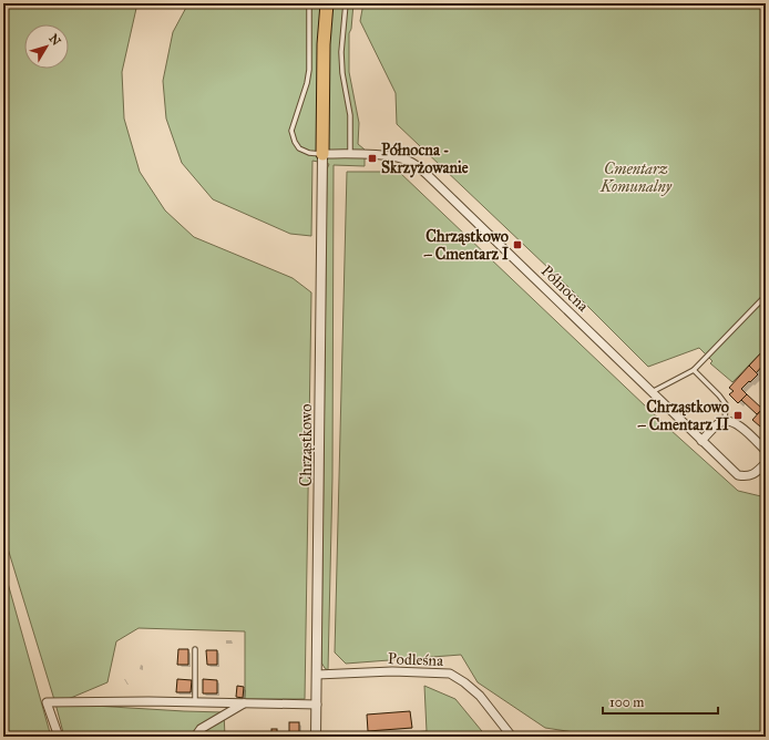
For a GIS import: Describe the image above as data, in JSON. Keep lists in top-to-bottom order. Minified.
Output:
{"streets":{"street":["Północna","Chrząstkowo","Podleśna"]},"crossings":[["Północna","Chrząstkowo"],["Chrząstkowo","Podleśna"]],"parks":["Cmentarz Komunalny"],"places":{"transit":["Północna - Skrzyżowanie","Chrząstkowo – Cmentarz I","Chrząstkowo – Cmentarz II"]},"scale_bar":"100 m","north":"top right"}
